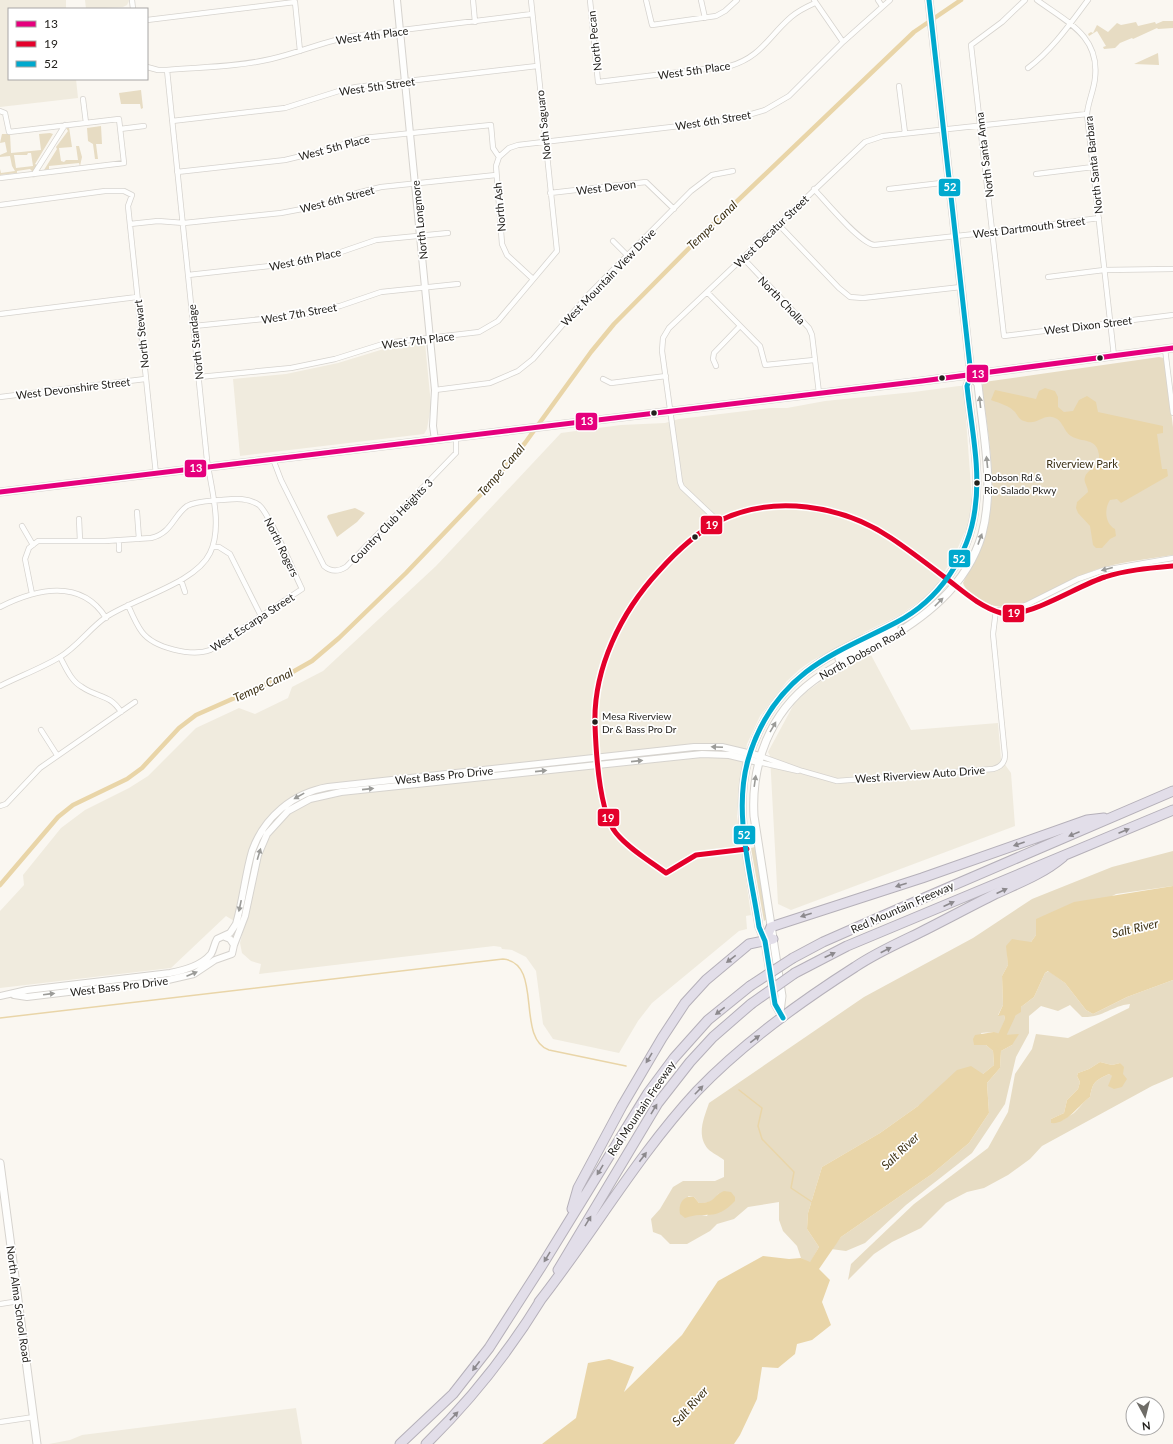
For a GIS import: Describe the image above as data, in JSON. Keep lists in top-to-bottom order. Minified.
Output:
{"streets":{"highway":["Red Mountain Freeway"],"main road":["North Dobson Road","North Alma School Road"],"street":["West 4th Place","North Pecan","West 5th Place","West 5th Street","West 6th Street","North Saguaro","North Santa Anna","North Santa Barbara","West Devon","North Ash","North Longmore","West Dartmouth Street","West Decatur Street","West 6th Place","West Mountain View Drive","North Cholla","West 7th Street","West Dixon Street","North Stewart","West 7th Place","North Standage","West Devonshire Street","Country Club Heights 3","North Rogers","West Escarpa Street","West Riverview Auto Drive","West Bass Pro Drive"]},"crossings":[["West 4th Place","North Saguaro"],["West 4th Place","North Longmore"],["West 4th Place","North Standage"],["North Pecan","West 5th Place"],["West 5th Place","North Ash"],["West 5th Place","North Longmore"],["West 5th Place","North Standage"],["West 5th Street","North Saguaro"],["West 5th Street","North Longmore"],["West 5th Street","North Standage"],["West 6th Street","North Saguaro"],["West 6th Street","North Ash"],["West 6th Street","North Longmore"],["West 6th Street","North Stewart"],["West 6th Street","North Standage"],["North Saguaro","West Devon"],["North Saguaro","West 7th Place"],["North Santa Anna","West Dartmouth Street"],["North Santa Anna","West Decatur Street"],["North Santa Anna","West Dixon Street"],["North Santa Barbara","West Dartmouth Street"],["North Santa Barbara","West Decatur Street"],["North Santa Barbara","West Dixon Street"],["West Devon","West Mountain View Drive"],["North Ash","West 7th Place"],["North Longmore","West 6th Place"],["North Longmore","West Mountain View Drive"],["North Longmore","West 7th Street"],["North Longmore","West 7th Place"],["West Dartmouth Street","West Decatur Street"],["West Dartmouth Street","North Dobson Road"],["West Decatur Street","North Cholla"],["West Decatur Street","North Dobson Road"],["West 6th Place","North Standage"],["West 7th Street","North Standage"],["North Stewart","West Devonshire Street"],["West 7th Place","North Standage"],["North Standage","North Rogers"],["North Rogers","West Escarpa Street"],["North Dobson Road","West Riverview Auto Drive"],["North Dobson Road","West Bass Pro Drive"],["West Riverview Auto Drive","West Bass Pro Drive"]],"water":["Tempe Canal","Salt River"],"parks":["Riverview Park"],"places":["Dobson Rd & Rio Salado Pkwy","Mesa Riverview Dr & Bass Pro Dr"],"lines":["transit line 52","transit line 13","transit line 19"],"legend":["13","19","52"],"north":"bottom"}
